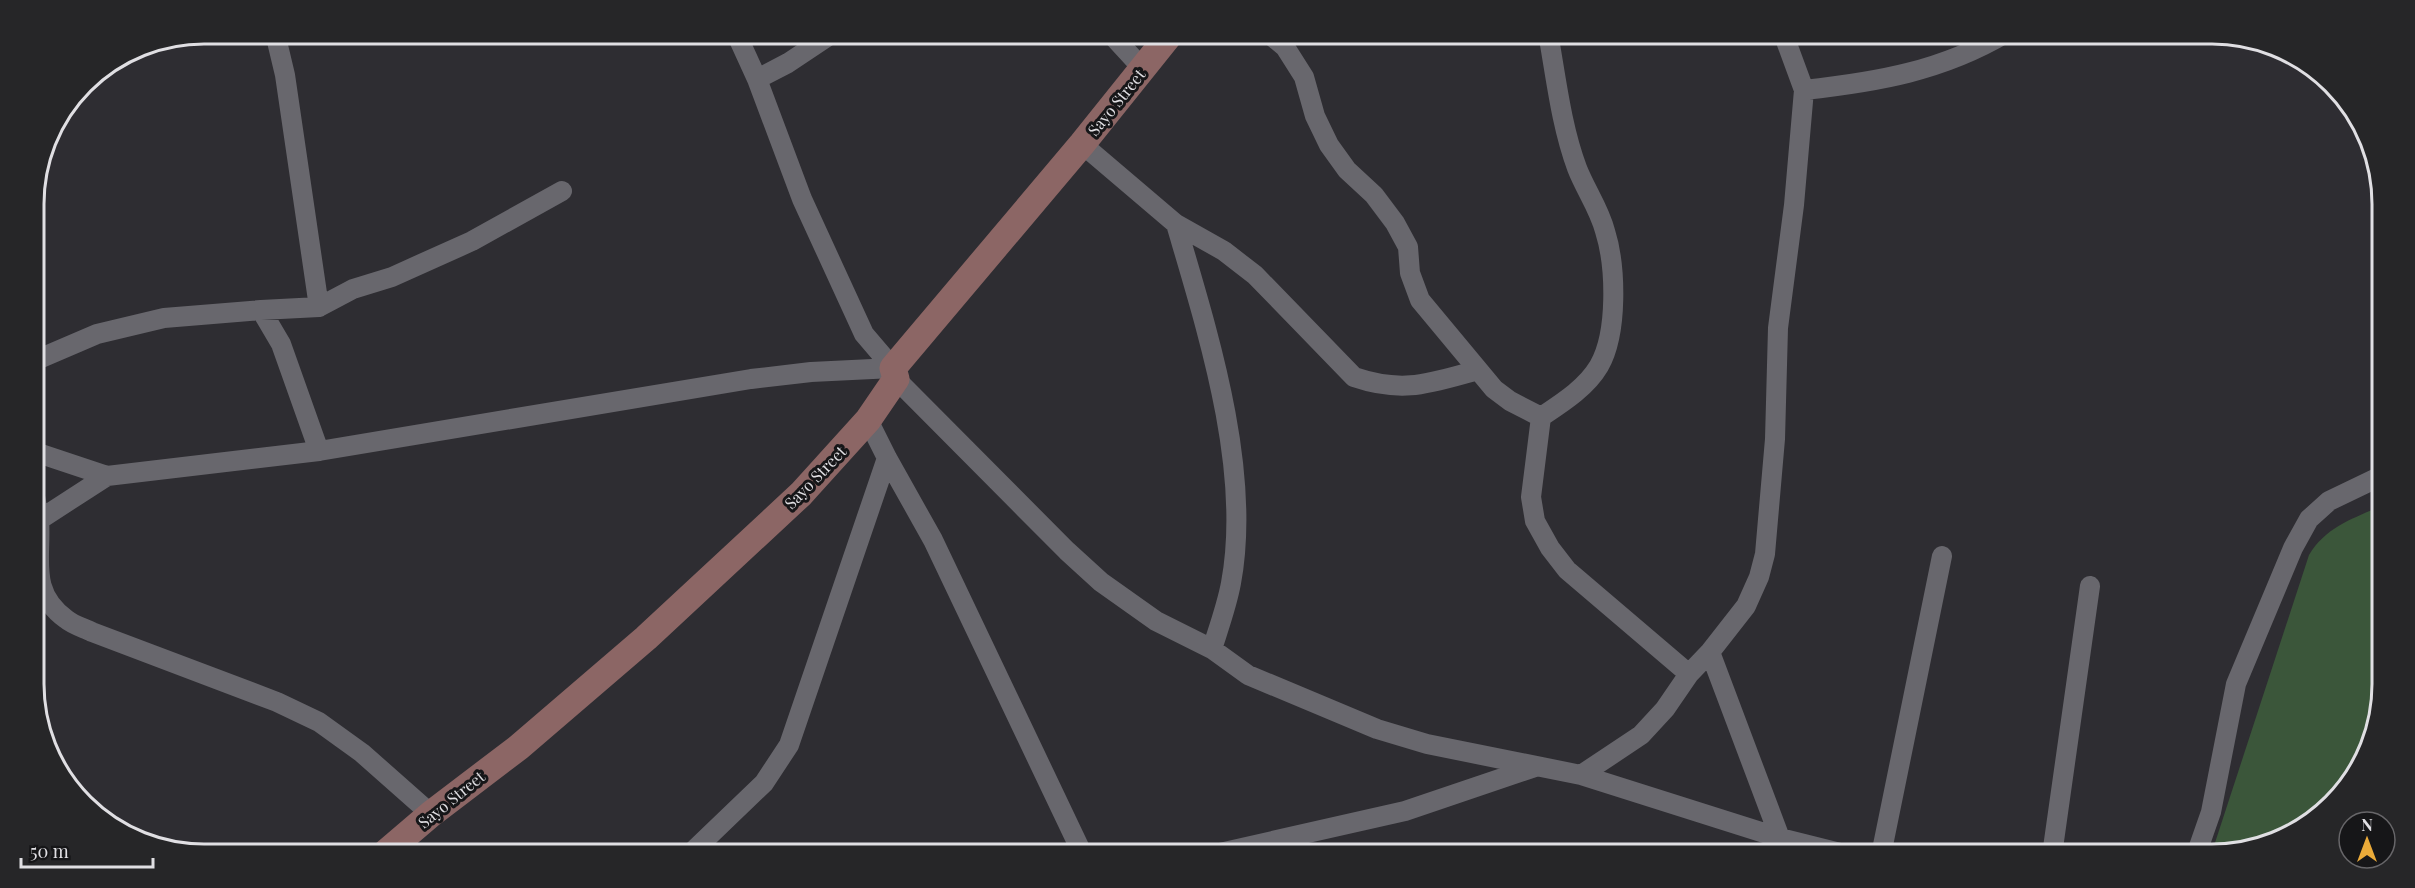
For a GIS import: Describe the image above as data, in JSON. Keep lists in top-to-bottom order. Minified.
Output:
{"streets":{"street":["Sayo Street"]},"scale_bar":"50 m","north":"top"}
